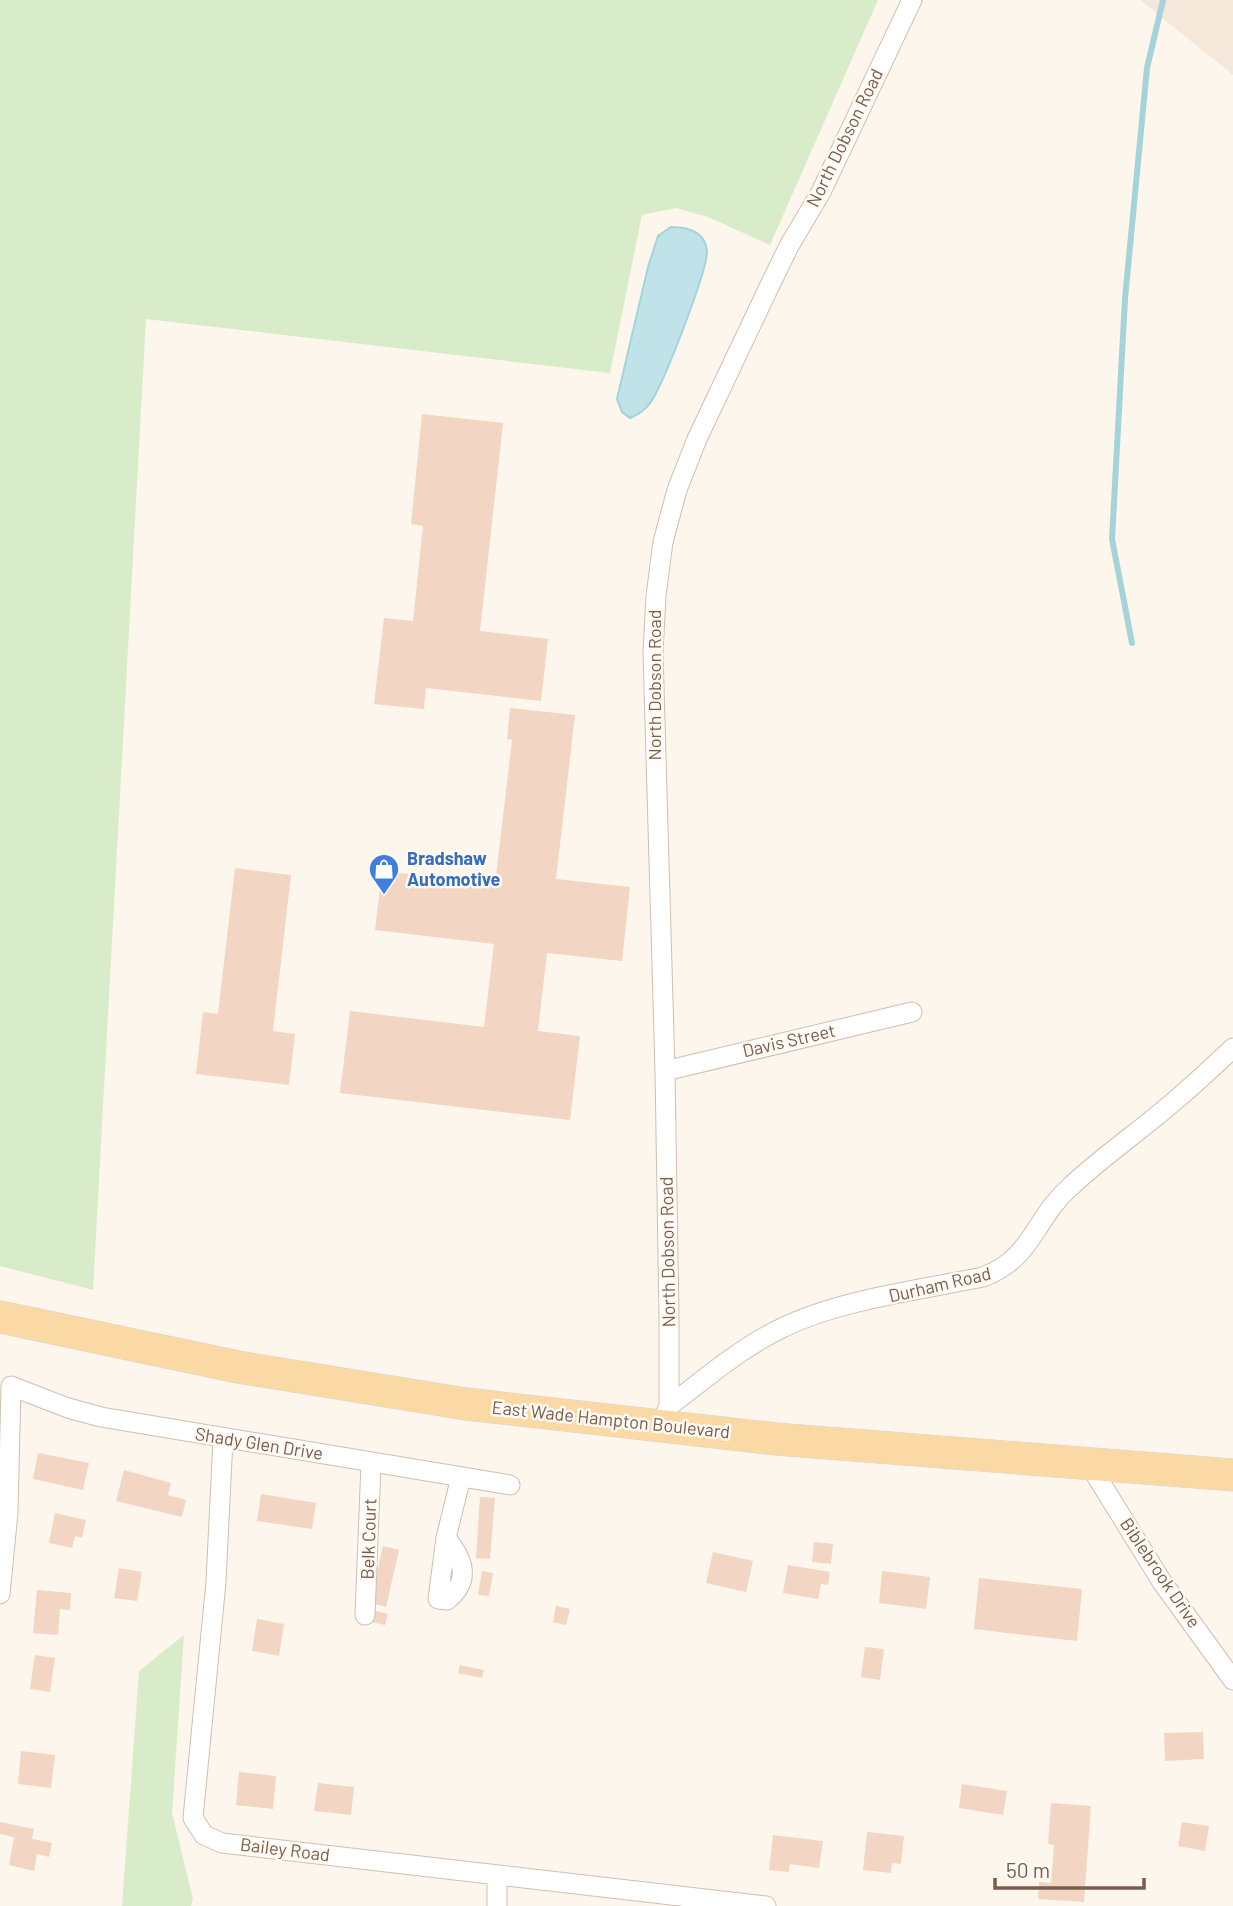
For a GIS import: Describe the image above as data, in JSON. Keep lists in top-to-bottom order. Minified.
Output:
{"streets":{"main road":["East Wade Hampton Boulevard"],"street":["North Dobson Road","Davis Street","Durham Road","Shady Glen Drive","Belk Court","Biblebrook Drive","Bailey Road"]},"crossings":[["North Dobson Road","Davis Street"],["North Dobson Road","Durham Road"],["North Dobson Road","East Wade Hampton Boulevard"],["Durham Road","East Wade Hampton Boulevard"],["East Wade Hampton Boulevard","Biblebrook Drive"],["Shady Glen Drive","Belk Court"],["Shady Glen Drive","Bailey Road"]],"places":{"shop":["Bradshaw Automotive"]},"scale_bar":"50 m"}
